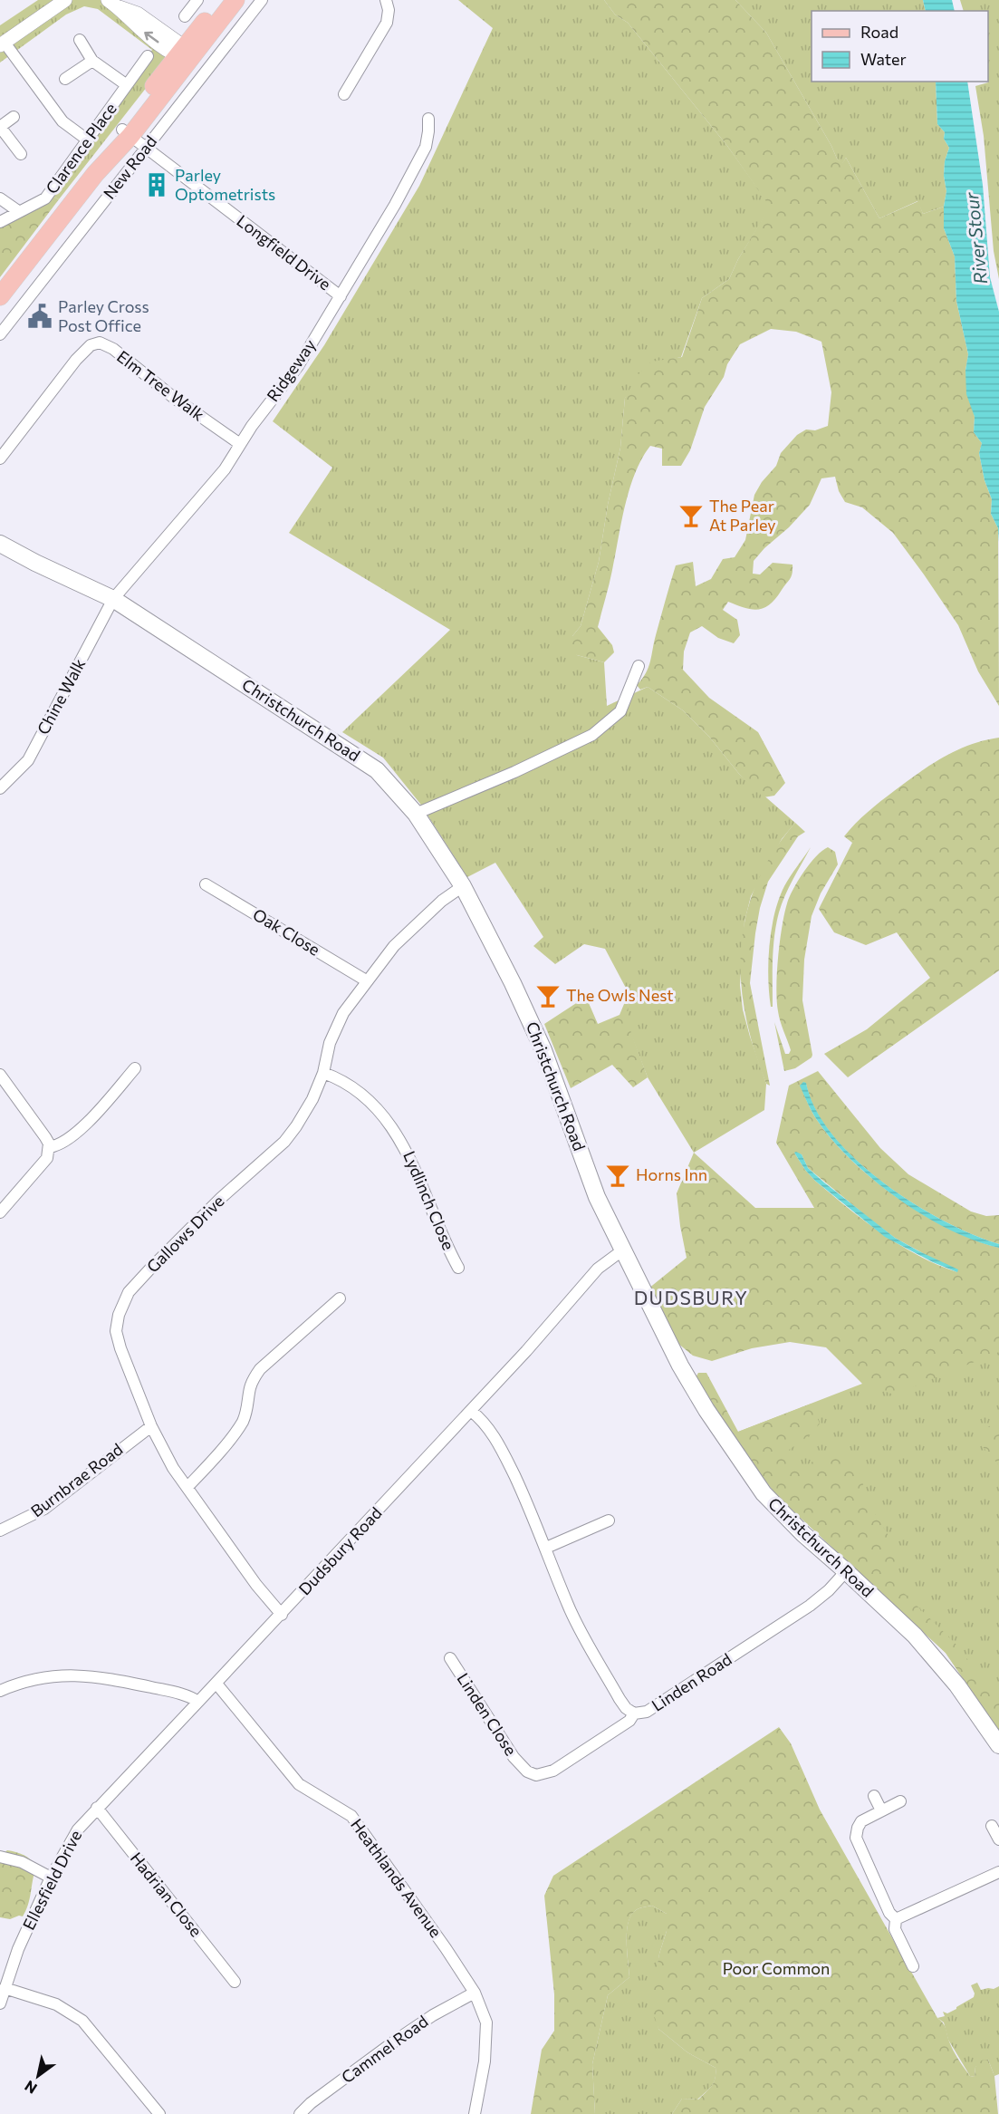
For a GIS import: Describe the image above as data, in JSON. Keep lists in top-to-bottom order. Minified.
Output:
{"streets":{"main road":["New Road","Christchurch Road"],"street":["Clarence Place","Longfield Drive","Ridgeway","Elm Tree Walk","Chine Walk","Oak Close","Lydlinch Close","Gallows Drive","Burnbrae Road","Dudsbury Road","Linden Road","Linden Close","Heathlands Avenue","Ellesfield Drive","Hadrian Close","Cammel Road"]},"crossings":[["New Road","Longfield Drive"],["Longfield Drive","Ridgeway"],["Ridgeway","Elm Tree Walk"],["Ridgeway","Chine Walk"],["Ridgeway","Christchurch Road"],["Chine Walk","Christchurch Road"],["Christchurch Road","Gallows Drive"],["Christchurch Road","Dudsbury Road"],["Christchurch Road","Linden Road"],["Oak Close","Gallows Drive"],["Lydlinch Close","Gallows Drive"],["Gallows Drive","Burnbrae Road"],["Gallows Drive","Dudsbury Road"],["Dudsbury Road","Linden Road"],["Dudsbury Road","Heathlands Avenue"],["Dudsbury Road","Ellesfield Drive"],["Linden Road","Linden Close"],["Heathlands Avenue","Cammel Road"],["Ellesfield Drive","Hadrian Close"]],"districts":["DUDSBURY"],"water":["River Stour"],"parks":["Poor Common"],"places":{"building":["Parley Optometrists"],"public building":["Parley Cross Post Office"],"bar":["The Pear At Parley","The Owls Nest","Horns Inn"]},"legend":["Road","Water"],"north":"bottom left"}
